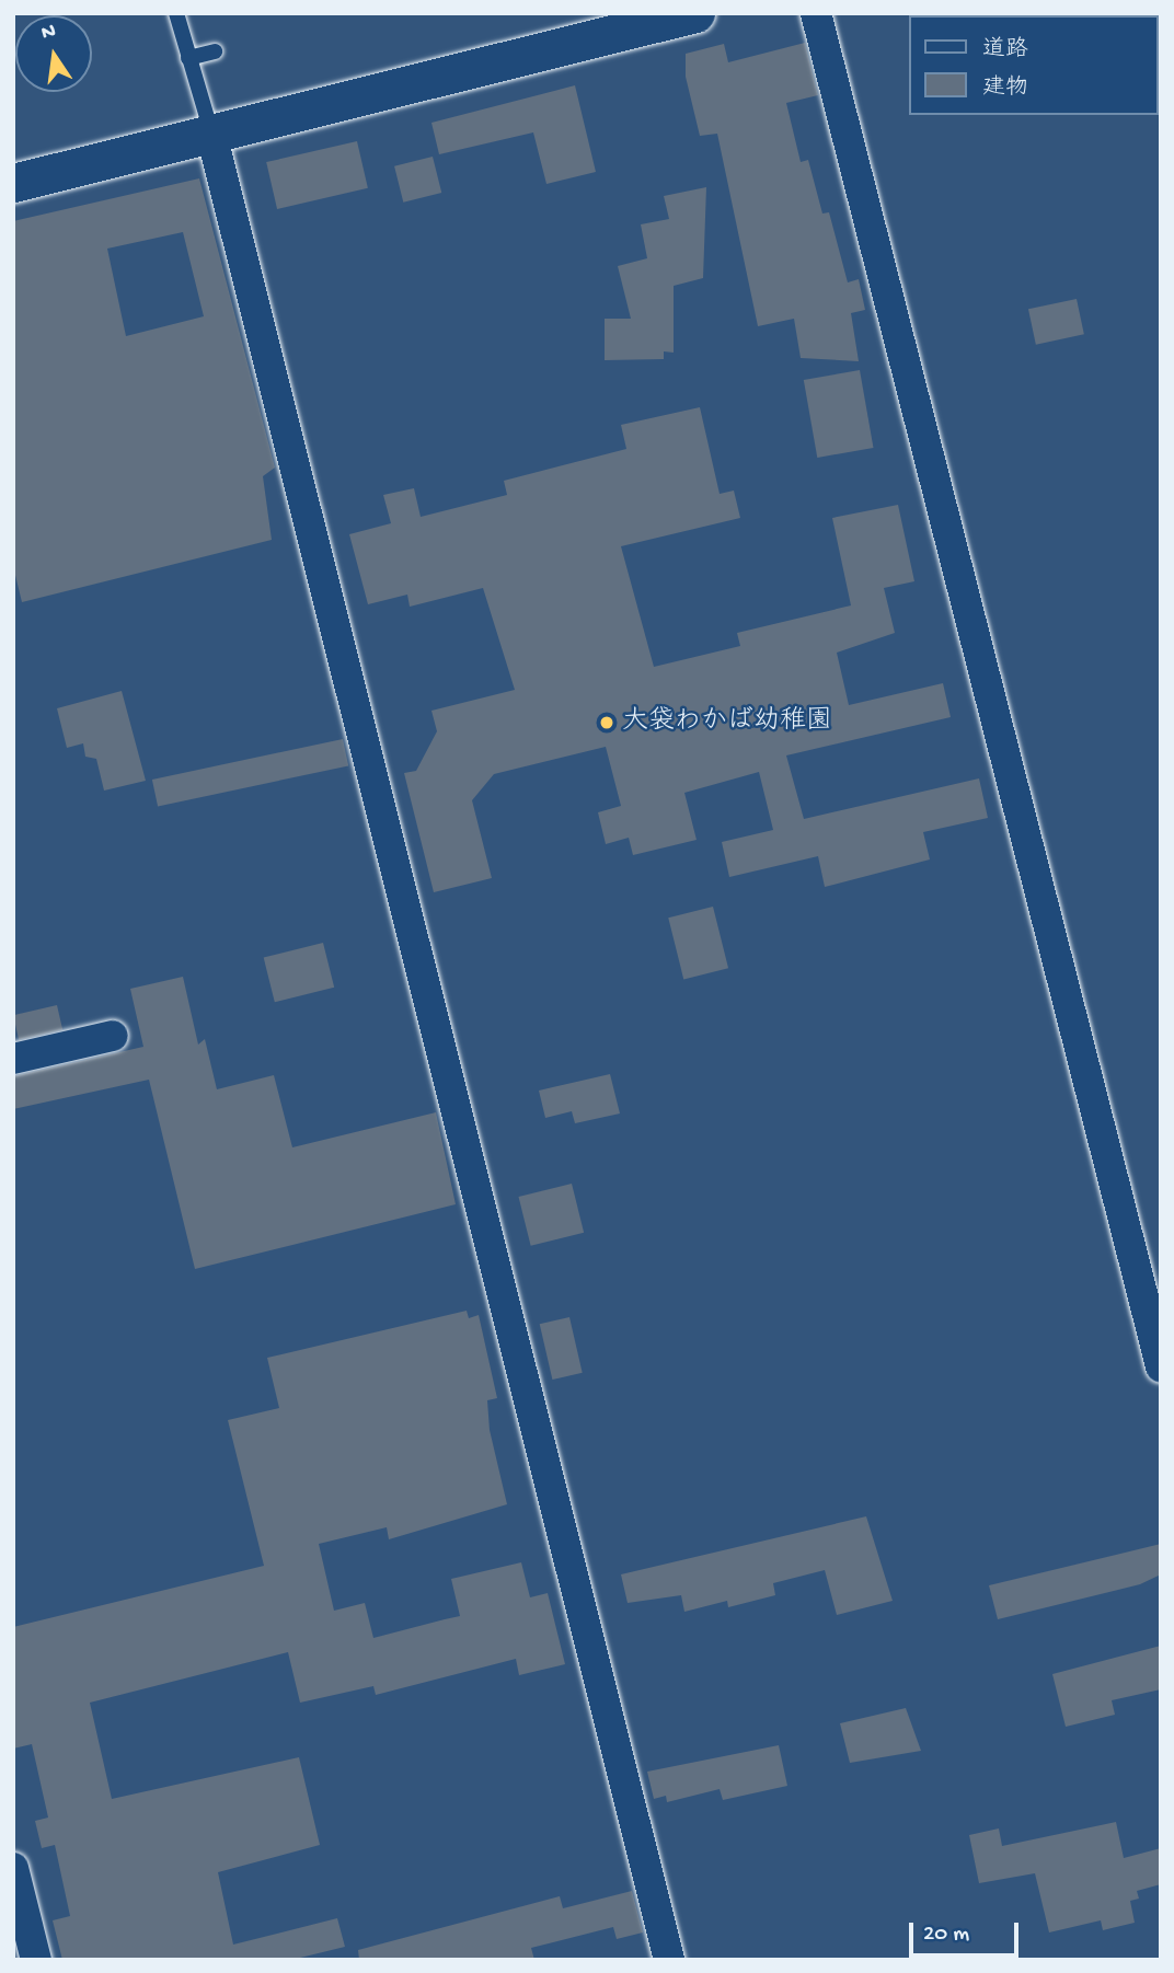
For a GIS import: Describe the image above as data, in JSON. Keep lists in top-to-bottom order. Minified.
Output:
{"places":["大袋わかば幼稚園"],"legend":["道路","建物"],"scale_bar":"20 m","north":"top"}
